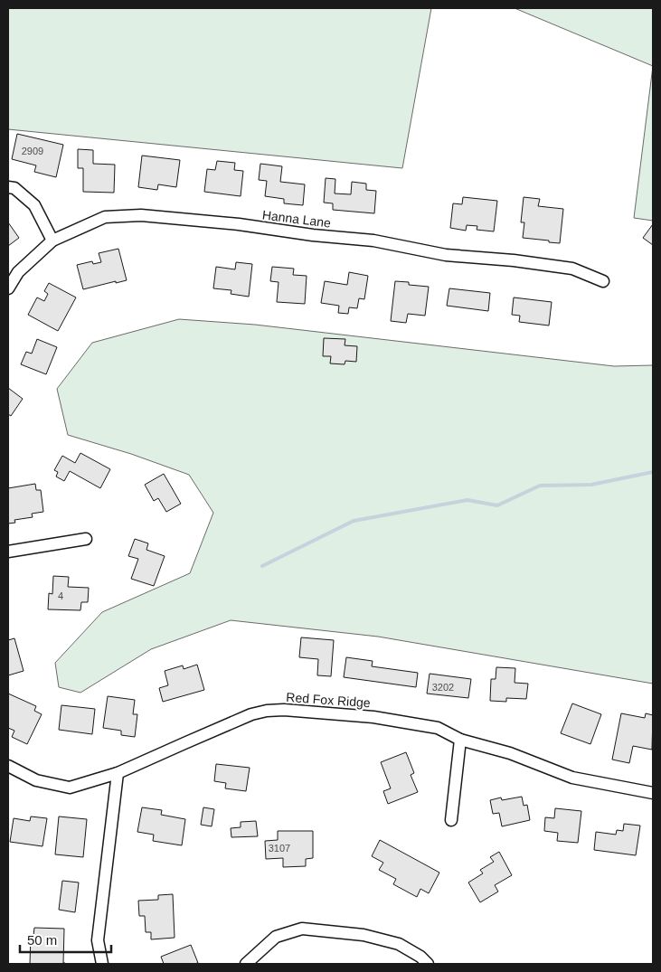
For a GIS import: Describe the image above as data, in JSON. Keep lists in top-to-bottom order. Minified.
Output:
{"streets":{"street":["Hanna Lane","Red Fox Ridge"]},"house_numbers":["2909","4","3202","3107"],"scale_bar":"50 m"}
